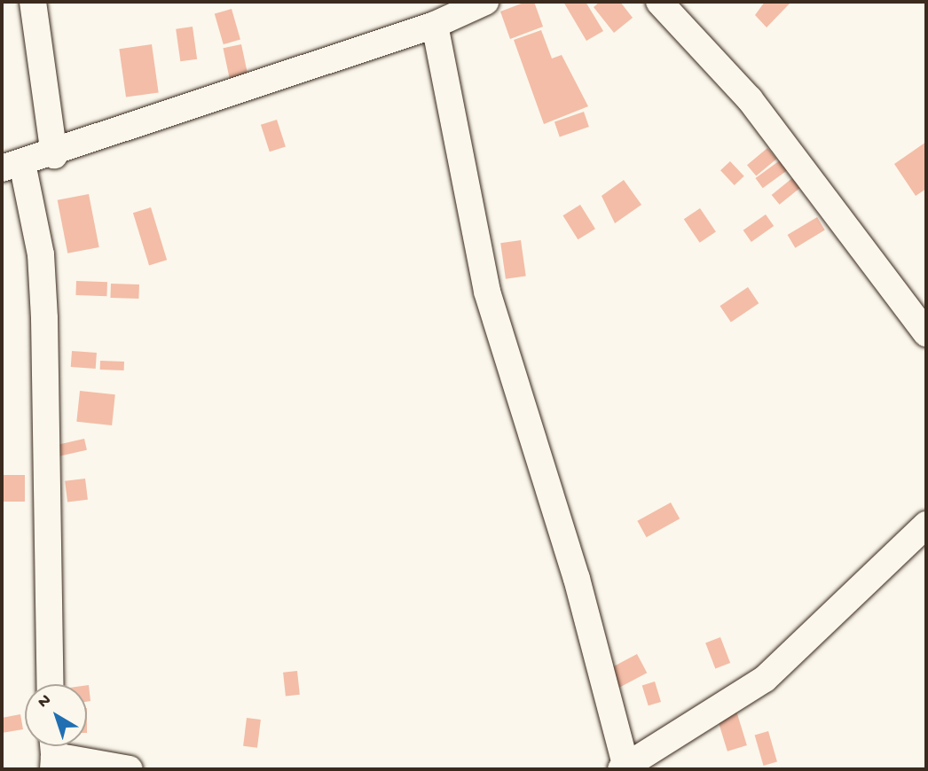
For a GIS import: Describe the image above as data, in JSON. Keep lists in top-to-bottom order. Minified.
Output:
{"north":"top left"}
